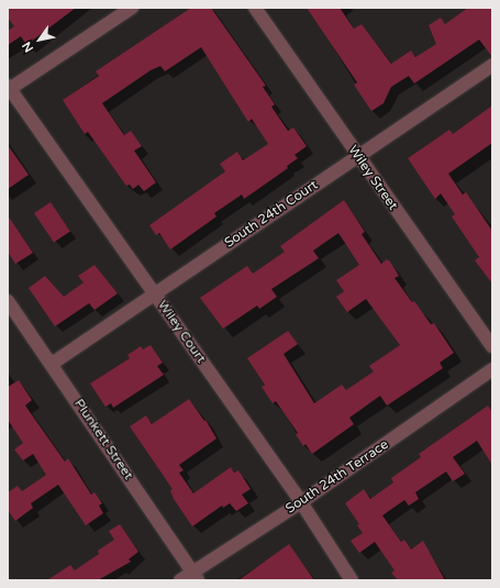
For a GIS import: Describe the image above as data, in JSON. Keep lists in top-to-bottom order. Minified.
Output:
{"streets":{"street":["Wiley Street","South 24th Court","Wiley Court","Plunkett Street","South 24th Terrace"]},"crossings":[["Wiley Street","South 24th Court"],["South 24th Court","Wiley Court"],["South 24th Court","Plunkett Street"],["Wiley Court","South 24th Terrace"],["Plunkett Street","South 24th Terrace"]],"north":"bottom left"}
